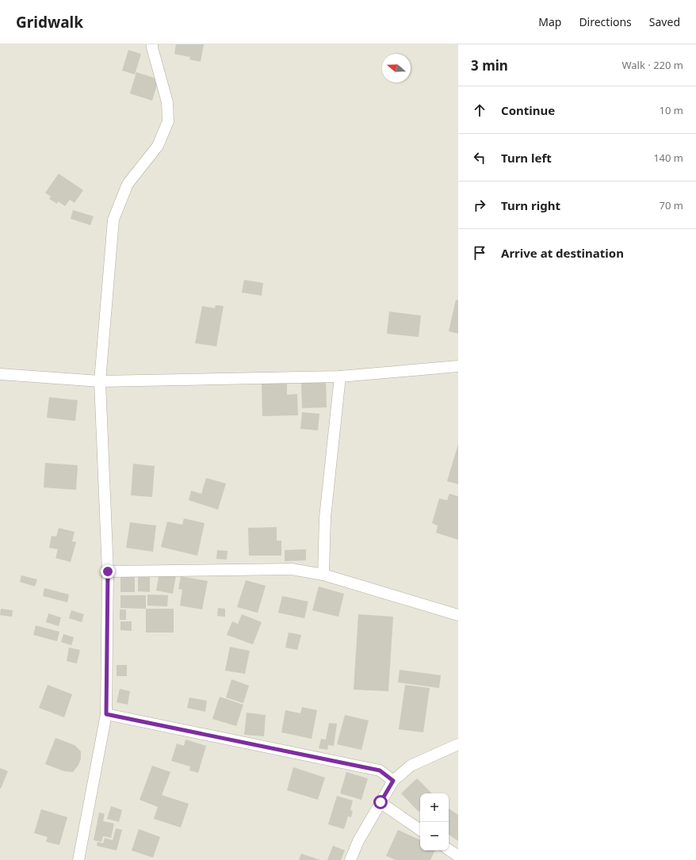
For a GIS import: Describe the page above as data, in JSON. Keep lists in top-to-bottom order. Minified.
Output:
{"north":"left","page":{"header":"Gridwalk","nav":["Map","Directions","Saved"],"heading":["3 min","Walk · 220 m"],"list":[["Continue","10 m"],["Turn left","140 m"],["Turn right","70 m"],"Arrive at destination"],"map_buttons":["+","−"]}}
